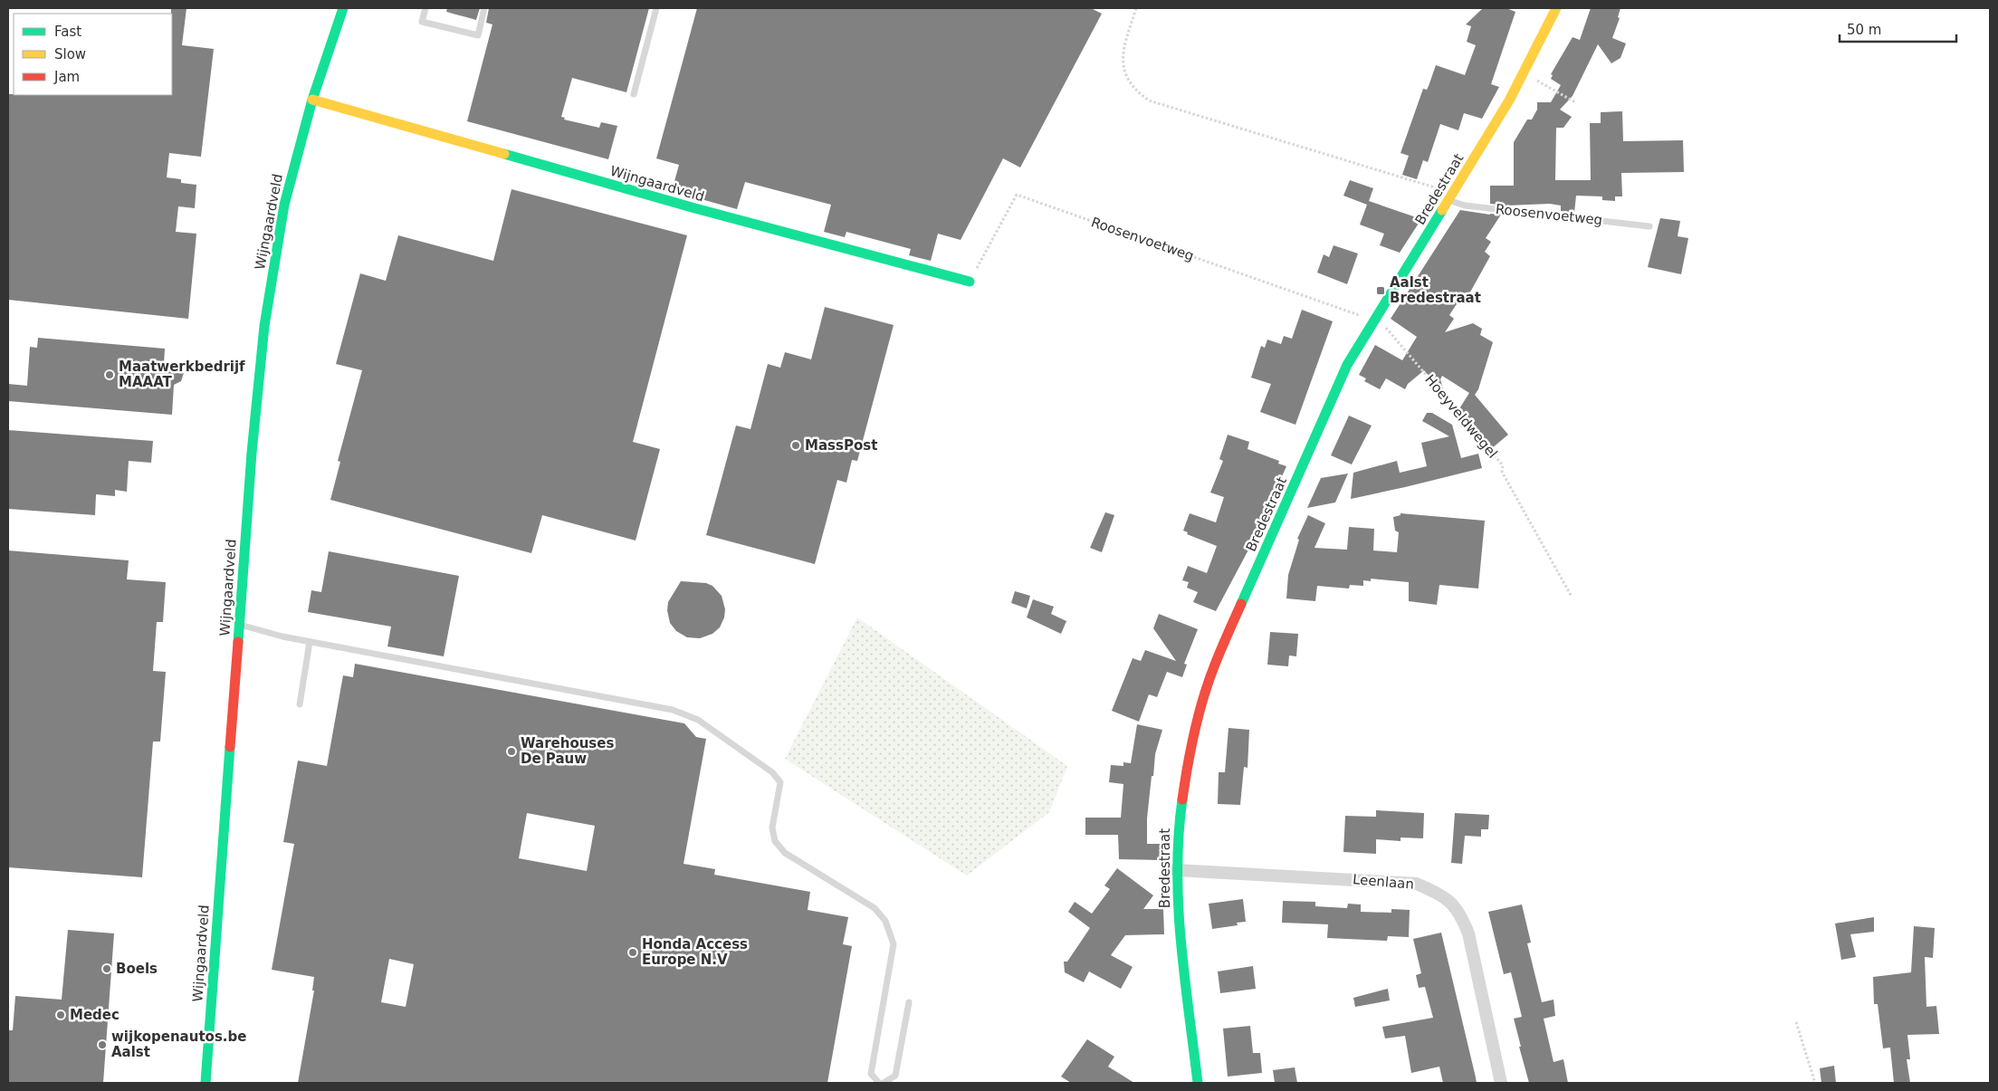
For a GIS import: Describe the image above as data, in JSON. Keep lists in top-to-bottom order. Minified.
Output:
{"streets":{"street":["Wijngaardveld","Bredestraat","Leenlaan"],"lane":["Roosenvoetweg"],"path":["Hoeyveldwegel"]},"crossings":[["Wijngaardveld","Roosenvoetweg"],["Bredestraat","Roosenvoetweg"],["Bredestraat","Hoeyveldwegel"],["Bredestraat","Leenlaan"],["Roosenvoetweg","Hoeyveldwegel"]],"places":{"transit":["Aalst Bredestraat"],"other":["Maatwerkbedrijf MAAAT","MassPost","Warehouses De Pauw","Honda Access Europe N.V","Boels","Medec","wijkopenautos.be Aalst"]},"legend":["Fast","Slow","Jam"],"scale_bar":"50 m"}
